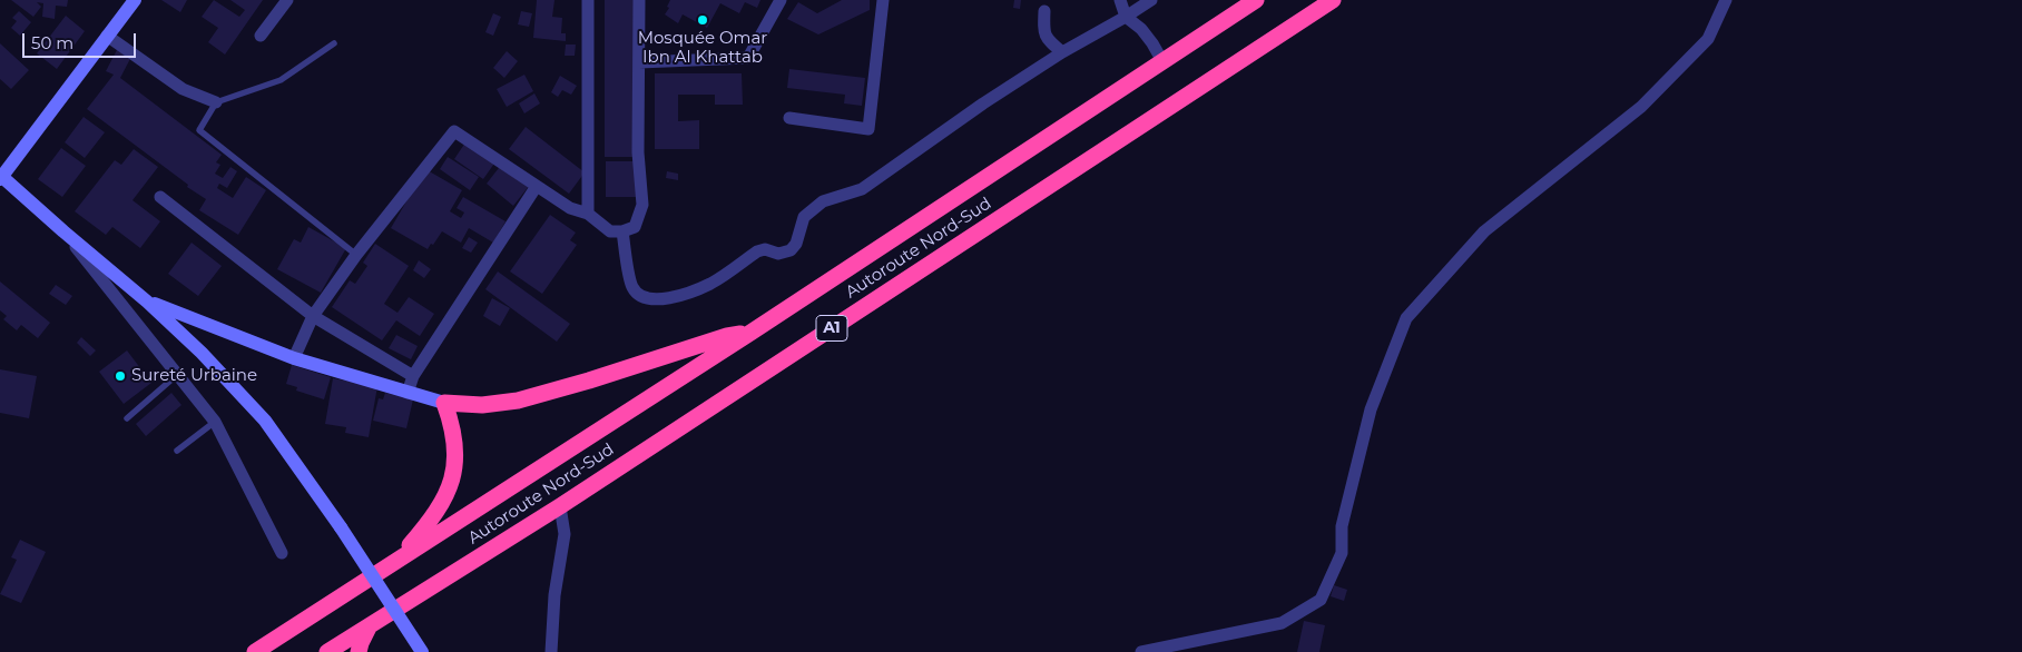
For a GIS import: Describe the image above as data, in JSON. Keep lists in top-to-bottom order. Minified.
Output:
{"streets":{"highway":["Autoroute Nord-Sud","A1"]},"places":["Mosquée Omar Ibn Al Khattab","Sureté Urbaine"],"scale_bar":"50 m"}
